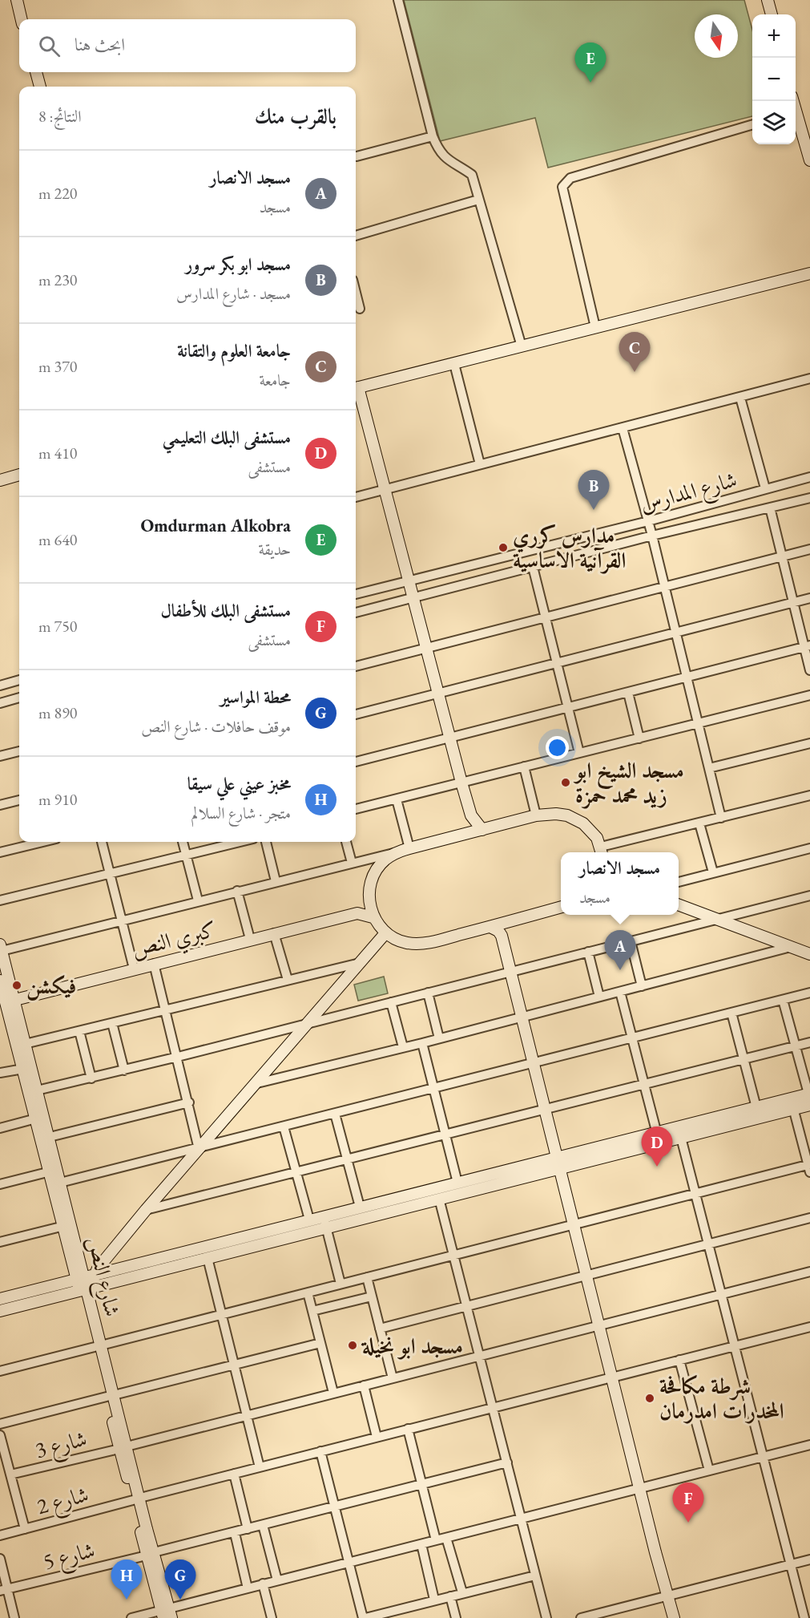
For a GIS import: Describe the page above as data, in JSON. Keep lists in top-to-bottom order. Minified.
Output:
{"streets":{"street":["شارع المدارس","كبري النص","شارع النص","شارع 3","شارع 2","شارع 5"]},"crossings":[["كبري النص","شارع النص"],["شارع النص","شارع 3"],["شارع النص","شارع 2"],["شارع النص","شارع 5"]],"places":["مدارس كرري القرآنية الاساسية","مسجد الشيخ ابو زيد محمد حمزة","فيكشن","مسجد ابو نخيلة","شرطة مكافحة المخدرات امدرمان"],"north":"bottom","page":{"map_buttons":["+","−"],"search":"ابحث هنا","pins":["E","C","B","A","D","F","G","H"],"heading":["بالقرب منك","النتائج: 8"],"list":[{"mark":"A","name":"مسجد الانصار","note":"مسجد","value":"220 m"},{"mark":"B","name":"مسجد ابو بكر سرور","note":"مسجد · شارع المدارس","value":"230 m"},{"mark":"C","name":"جامعة العلوم والتقانة","note":"جامعة","value":"370 m"},{"mark":"D","name":"مستشفى البلك التعليمي","note":"مستشفى","value":"410 m"},{"mark":"E","name":"Omdurman Alkobra","note":"حديقة","value":"640 m"},{"mark":"F","name":"مستشفى البلك للأطفال","note":"مستشفى","value":"750 m"},{"mark":"G","name":"محطة المواسير","note":"موقف حافلات · شارع النص","value":"890 m"},{"mark":"H","name":"مخبز عيني علي سيقا","note":"متجر · شارع السلالم","value":"910 m"}],"popup":["مسجد الانصار","مسجد"]}}
